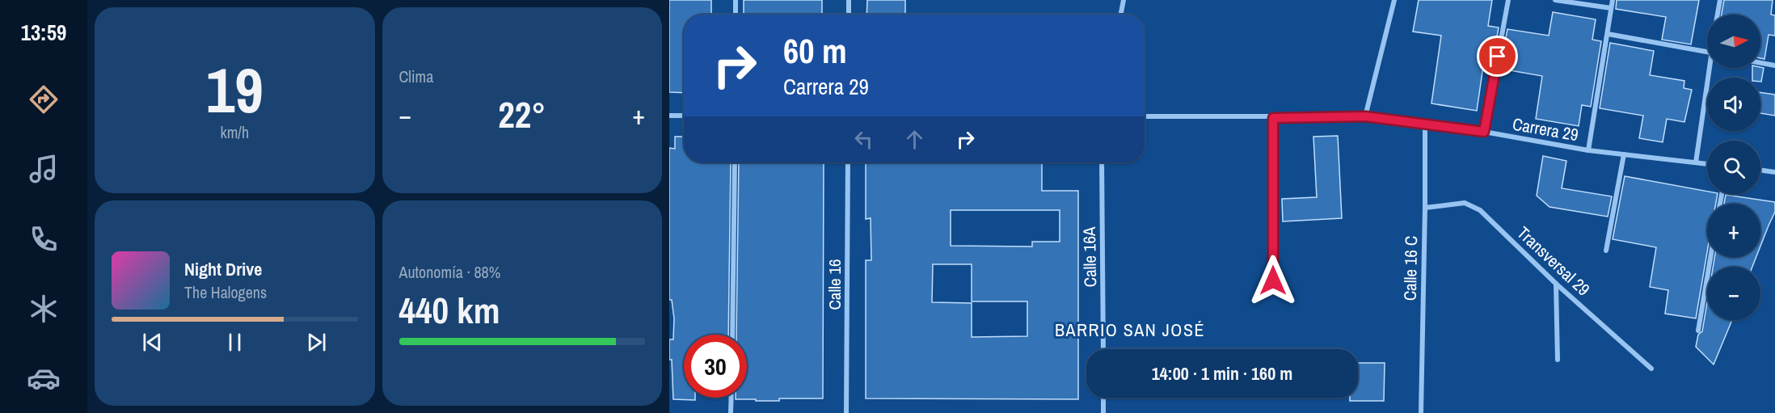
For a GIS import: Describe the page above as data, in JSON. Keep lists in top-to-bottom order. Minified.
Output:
{"streets":{"street":["Carrera 29","Calle 16A","Transversal 29","Calle 16 C","Calle 16"]},"crossings":[["Carrera 29","Calle 16 C"],["Transversal 29","Calle 16 C"]],"districts":["BARRIO SAN JOSÉ"],"north":"right","page":{"tabs":"13:59","tile":[["19","km/h"],"Clima",["Autonomía · 88%","440 km"]],"map_buttons":["+","−"],"turn":["60 m","Carrera 29"],"heat":["−","22°","+"],"song":["Night Drive","The Halogens"],"limit":"30","trip":"14:00 · 1 min · 160 m"}}
